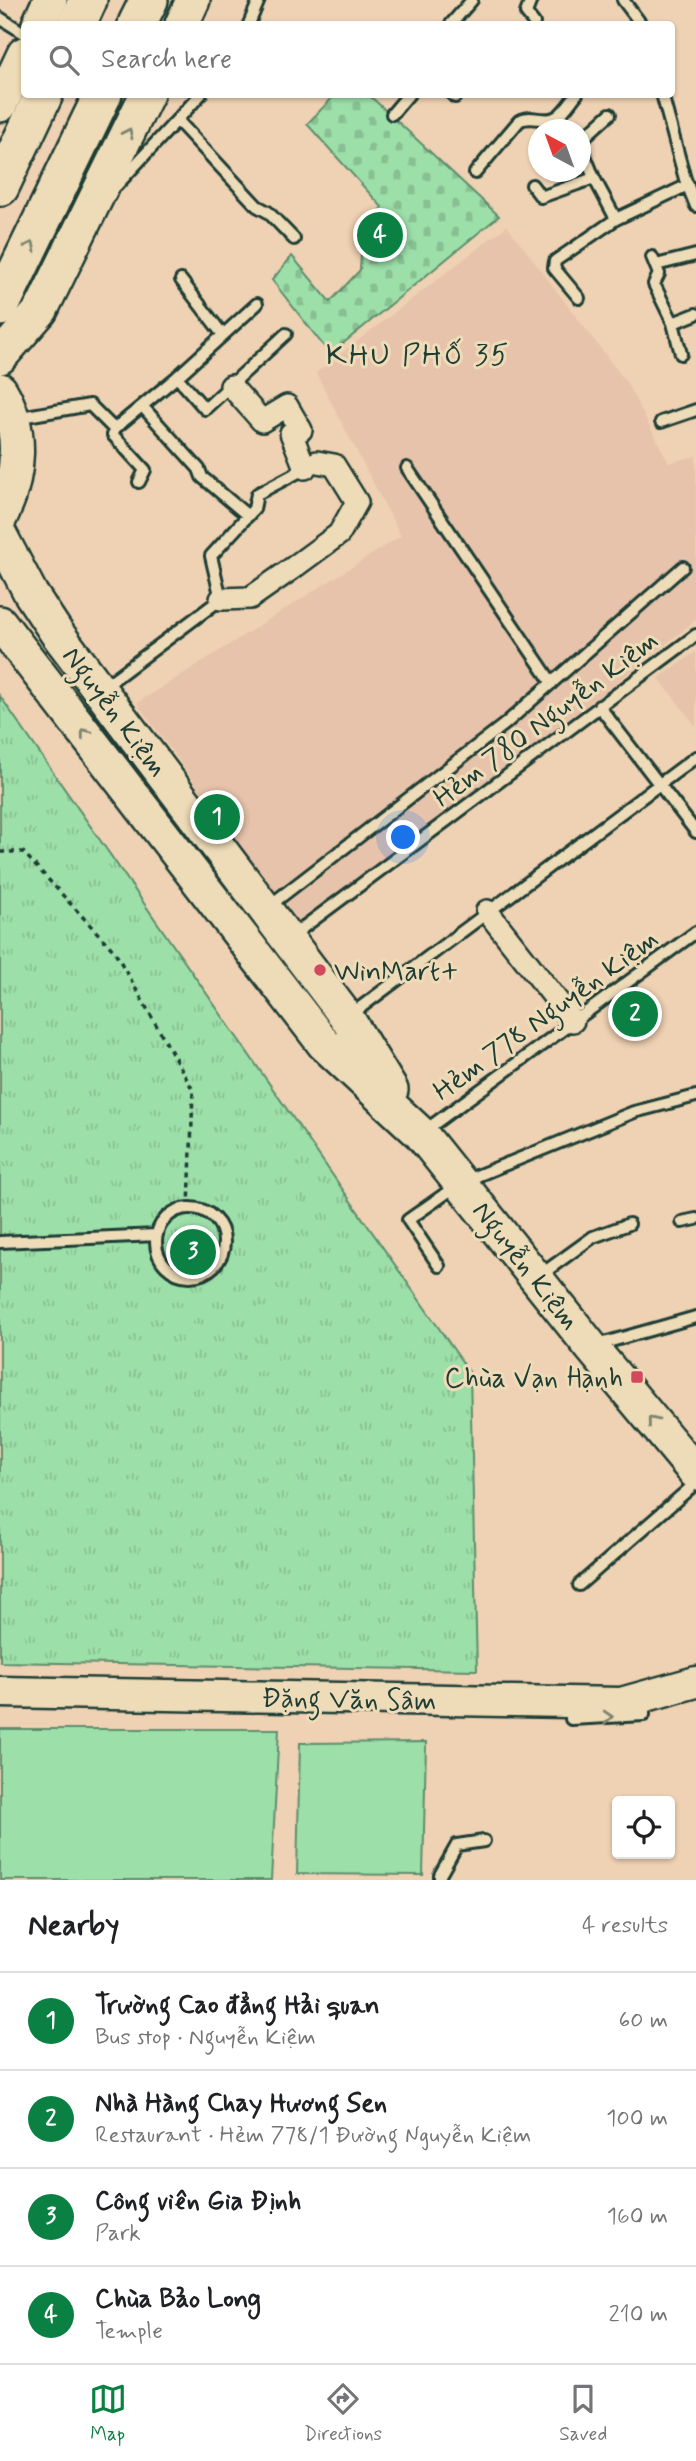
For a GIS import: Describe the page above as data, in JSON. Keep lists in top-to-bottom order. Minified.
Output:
{"streets":{"main road":["Nguyễn Kiệm"],"street":["Đặng Văn Sâm"],"lane":["Hẻm 780 Nguyễn Kiệm","Hẻm 778 Nguyễn Kiệm"]},"crossings":[["Nguyễn Kiệm","Hẻm 780 Nguyễn Kiệm"],["Nguyễn Kiệm","Hẻm 778 Nguyễn Kiệm"]],"districts":["KHU PHỐ 35"],"places":{"other":["WinMart+"],"transit":["Chùa Vạn Hạnh"]},"north":"top left","page":{"search":"Search here","pins":["4","1","2","3"],"heading":["Nearby","4 results"],"list":[{"mark":"1","name":"Trường Cao đẳng Hải quan","note":"Bus stop · Nguyễn Kiệm","value":"60 m"},{"mark":"2","name":"Nhà Hàng Chay Hương Sen","note":"Restaurant · Hẻm 778/1 Đường Nguyễn Kiệm","value":"100 m"},{"mark":"3","name":"Công viên Gia Định","note":"Park","value":"160 m"},{"mark":"4","name":"Chùa Bảo Long","note":"Temple","value":"210 m"}],"nav":["Map","Directions","Saved"]}}
